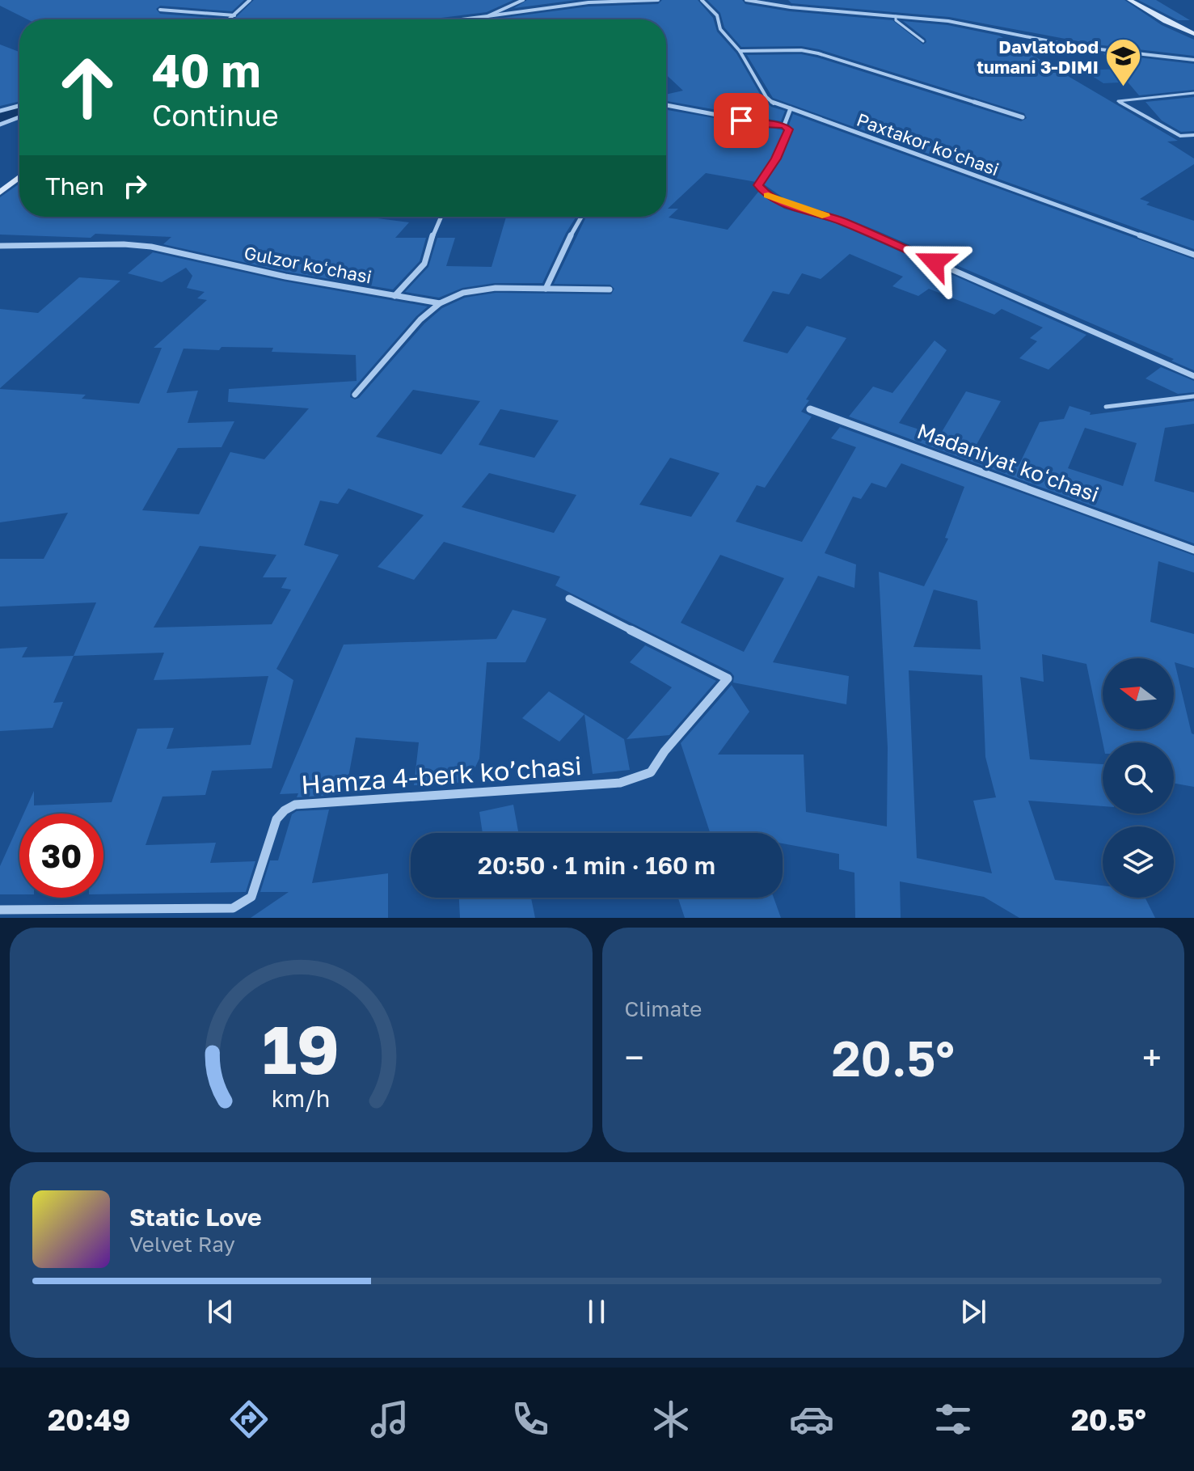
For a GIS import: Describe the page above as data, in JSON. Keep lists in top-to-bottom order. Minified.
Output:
{"streets":{"street":["Paxtakor koʻchasi","Gulzor koʻchasi","Madaniyat koʻchasi","Hamza 4-berk koʼchasi"]},"places":{"school or university":["Davlatobod tumani 3-DIMI"]},"north":"left","page":{"turn":["40 m","Continue"],"then":"Then","limit":"30","trip":"20:50 · 1 min · 160 m","tile":"Climate","heat":["−","20.5°","+"],"song":["Static Love","Velvet Ray"],"tabs":["20:49","20.5°"],"gauge":["19","km/h"]}}
